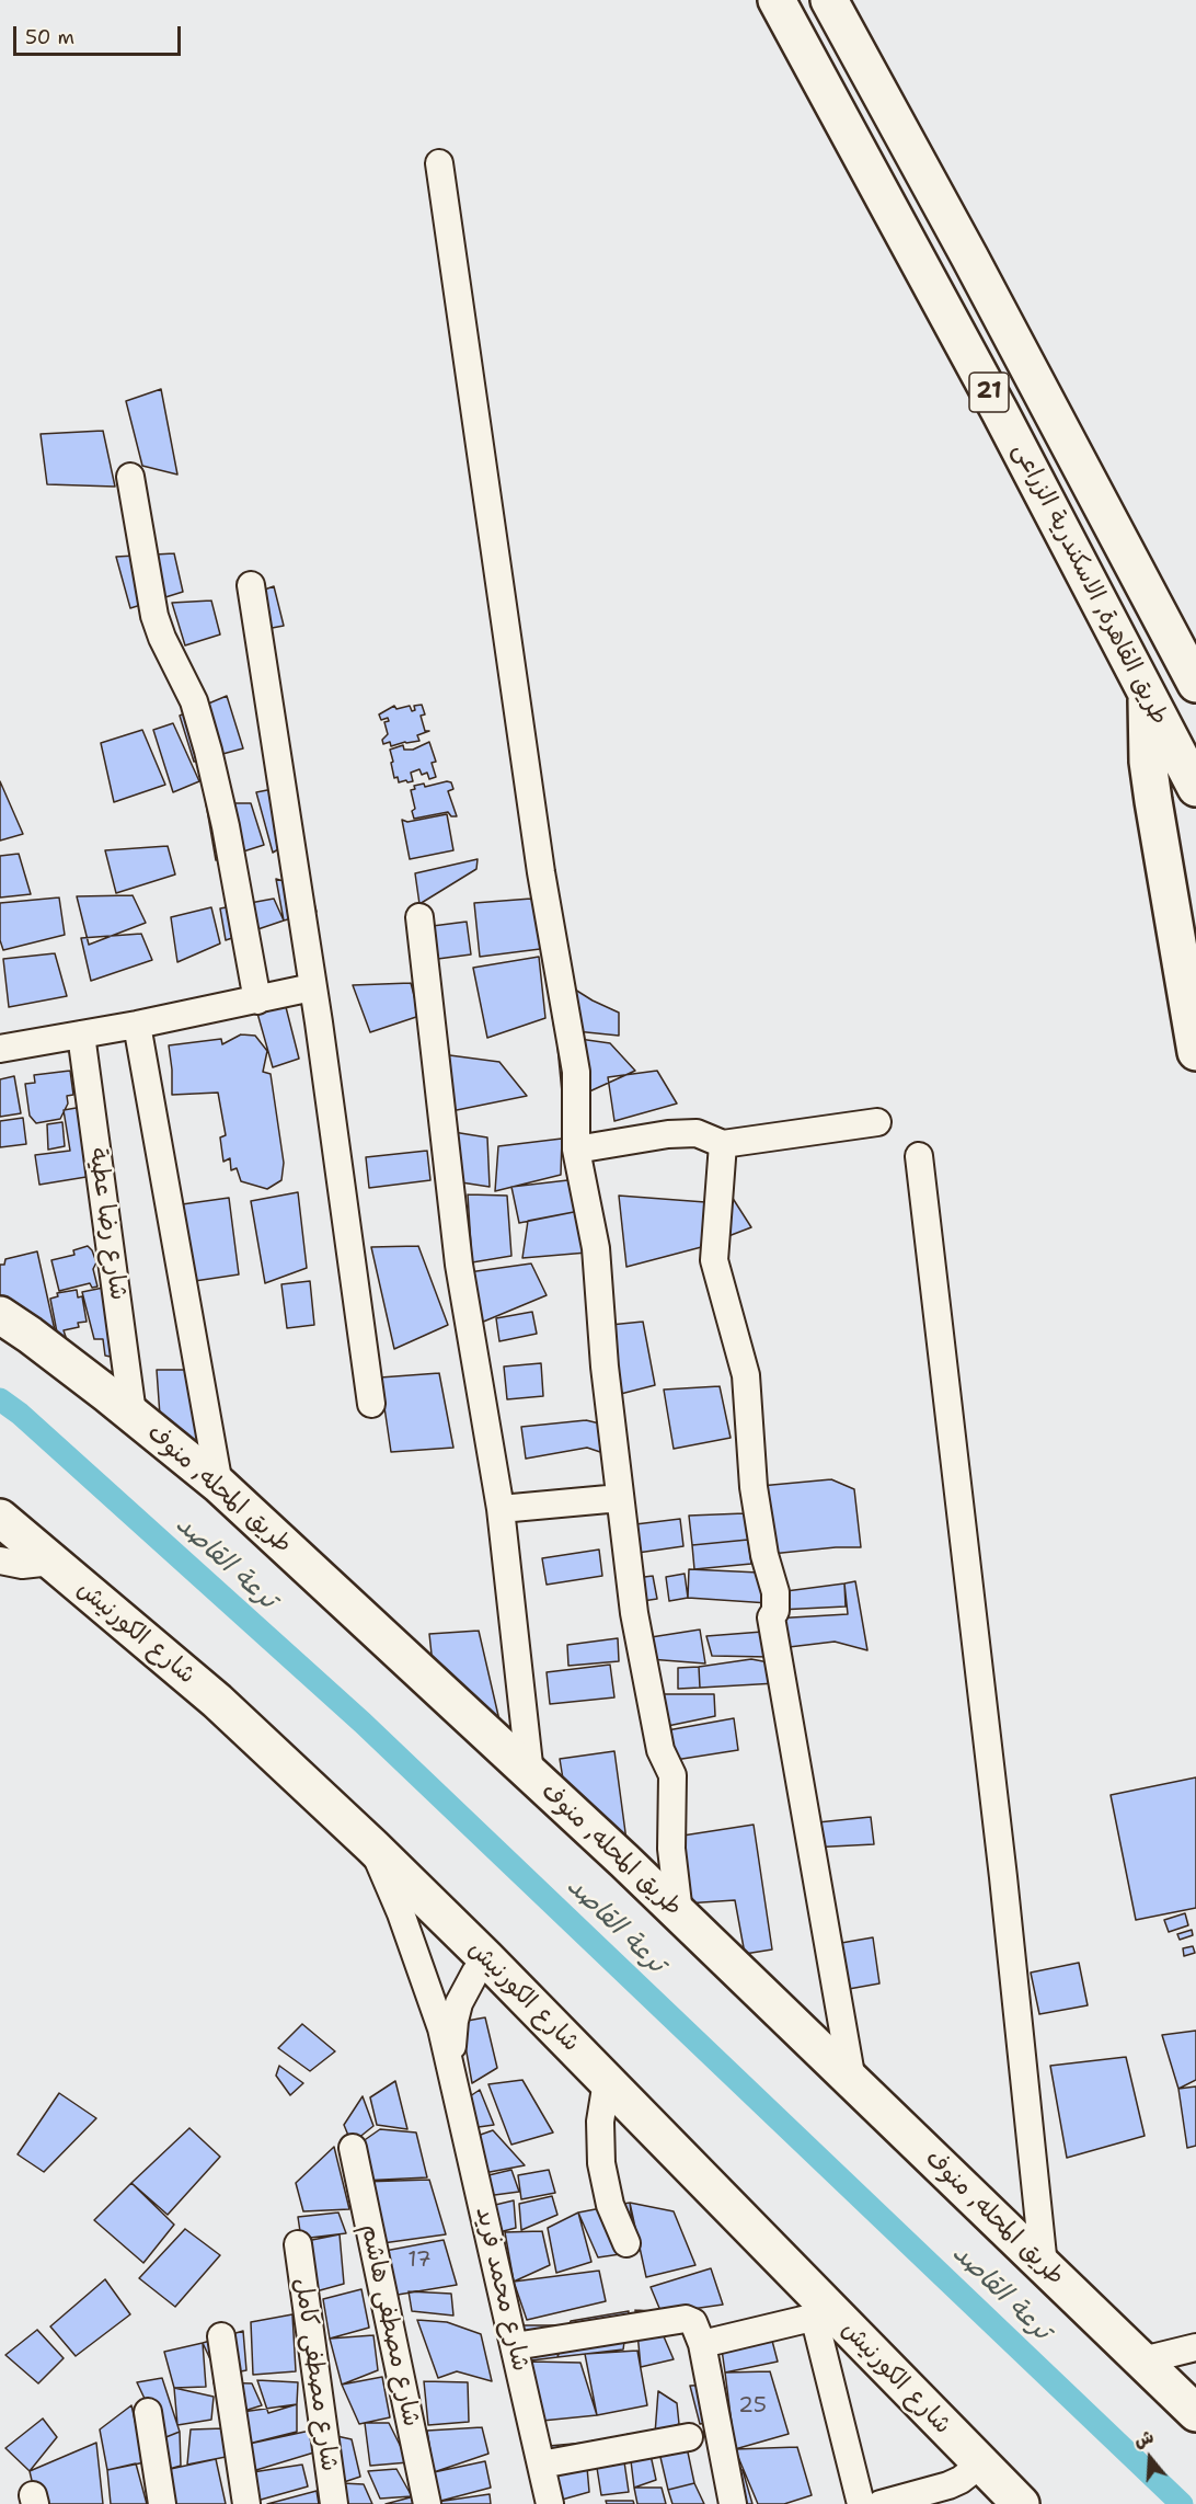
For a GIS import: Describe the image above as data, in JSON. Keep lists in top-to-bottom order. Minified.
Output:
{"streets":{"main road":["21","طريق القاهرة, الاسكندرية الزراعى","طريق المحله, منوف","شارع الكورنيش"],"street":["شارع رضا عطية","شارع محمد فريد","شارع مصطفى هاشم","شارع مصطفى كامل"]},"crossings":[["شارع رضا عطية","طريق المحله, منوف"],["شارع الكورنيش","شارع محمد فريد"]],"water":["ترعة القاصد"],"house_numbers":["17","25"],"scale_bar":"50 m","north":"top"}
